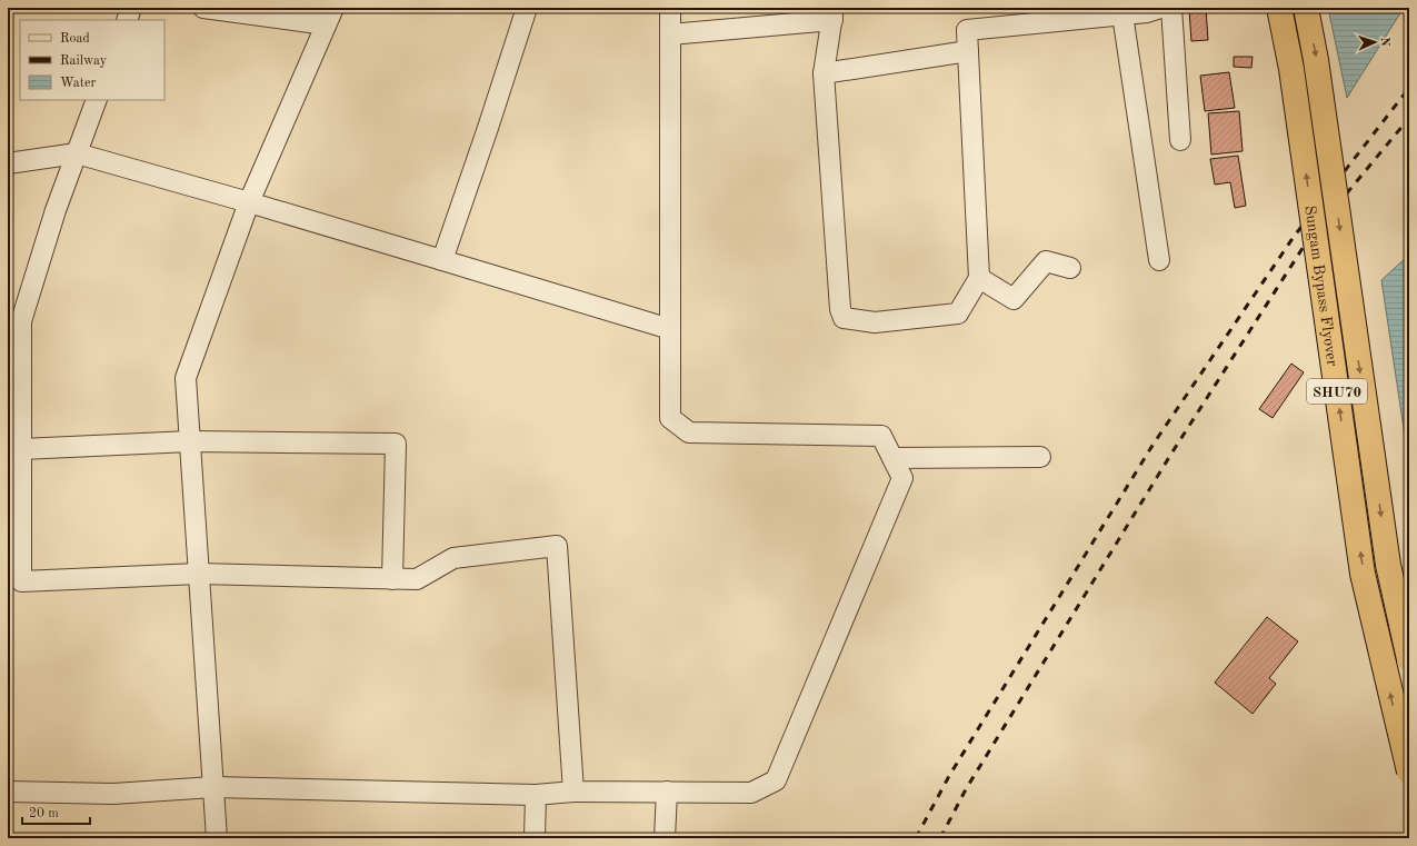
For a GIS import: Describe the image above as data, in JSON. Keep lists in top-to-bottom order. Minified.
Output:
{"streets":{"main road":["Sungam Bypass Flyover","SHU70"]},"legend":["Road","Railway","Water"],"scale_bar":"20 m","north":"right"}
